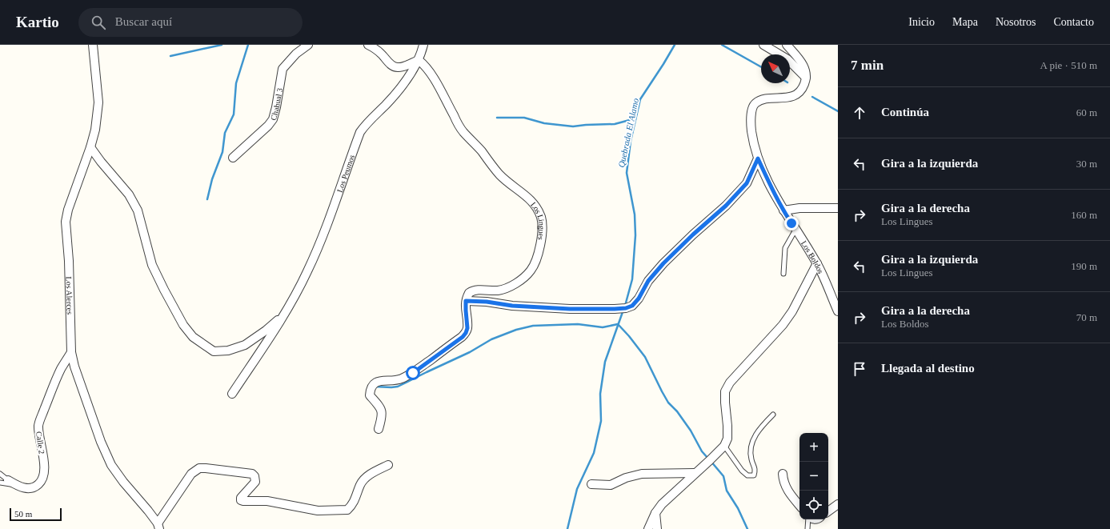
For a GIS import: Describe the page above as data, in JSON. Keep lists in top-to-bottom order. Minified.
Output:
{"streets":{"street":["Chahual 3","Los Peumos","Los Lingues","Los Boldos","Los Alerces","Calle 2"]},"crossings":[["Los Peumos","Los Lingues"],["Los Alerces","Calle 2"]],"water":["Quebrada El Alamo"],"scale_bar":"50 m","north":"top left","page":{"header":"Kartio","search":"Buscar aquí","nav":["Inicio","Mapa","Nosotros","Contacto"],"heading":["7 min","A pie · 510 m"],"list":[["Continúa","60 m"],["Gira a la izquierda","30 m"],["Gira a la derecha","Los Lingues","160 m"],["Gira a la izquierda","Los Lingues","190 m"],["Gira a la derecha","Los Boldos","70 m"],"Llegada al destino"],"map_buttons":["+","−"],"scale":"50 m"}}
